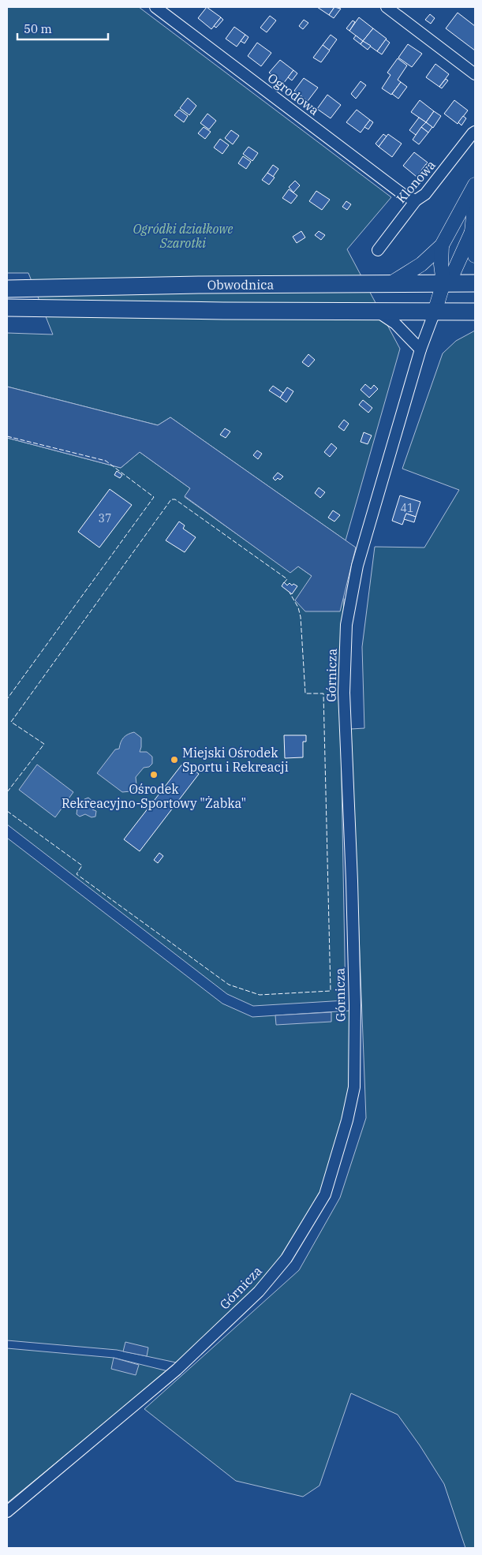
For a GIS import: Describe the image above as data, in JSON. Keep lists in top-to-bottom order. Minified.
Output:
{"streets":{"main road":["Obwodnica"],"street":["Ogrodowa","Klonowa","Górnicza"]},"crossings":[["Ogrodowa","Klonowa"],["Obwodnica","Górnicza"]],"parks":["Ogródki działkowe Szarotki"],"places":["Miejski Ośrodek Sportu i Rekreacji","Ośrodek Rekreacyjno-Sportowy \"Żabka\""],"house_numbers":["41","37"],"scale_bar":"50 m"}
